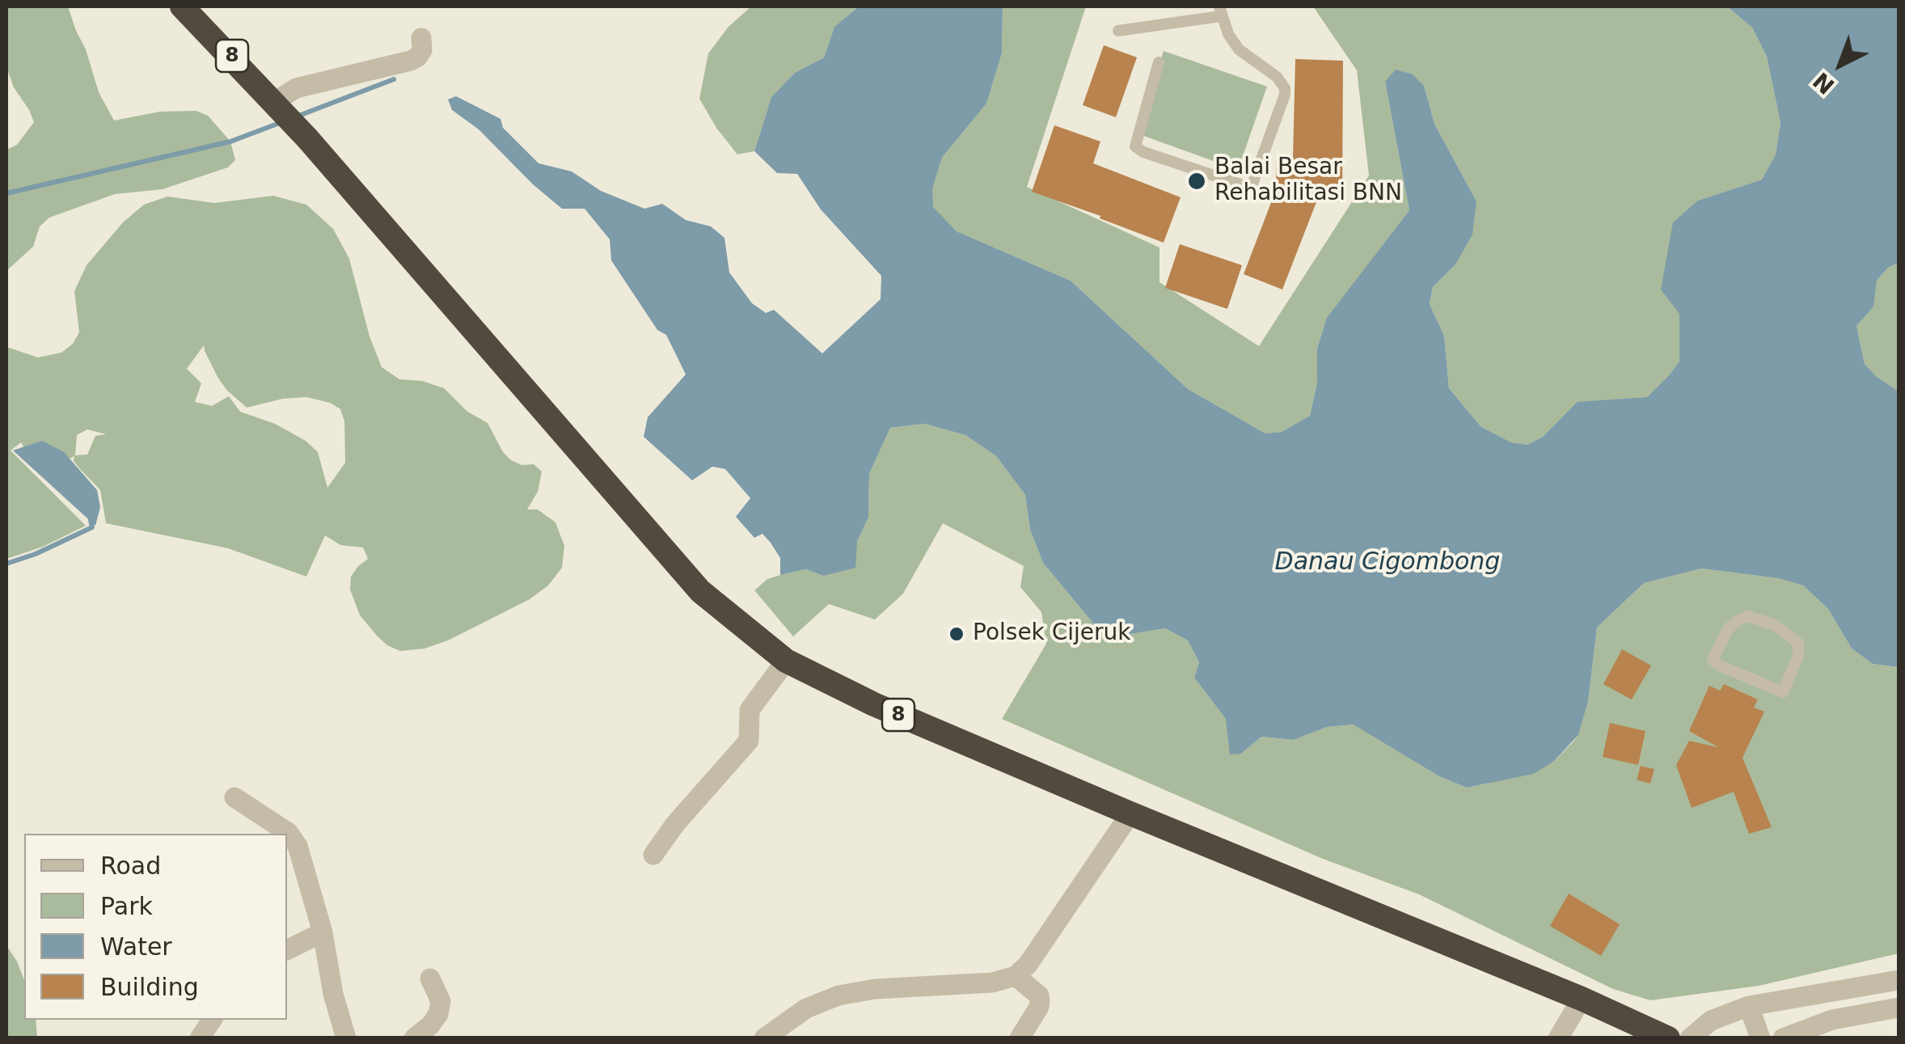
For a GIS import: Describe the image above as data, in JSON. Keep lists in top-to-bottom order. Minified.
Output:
{"streets":{"highway":["8"]},"water":["Danau Cigombong"],"places":["Balai Besar Rehabilitasi BNN","Polsek Cijeruk"],"legend":["Road","Park","Water","Building"],"north":"bottom left"}
